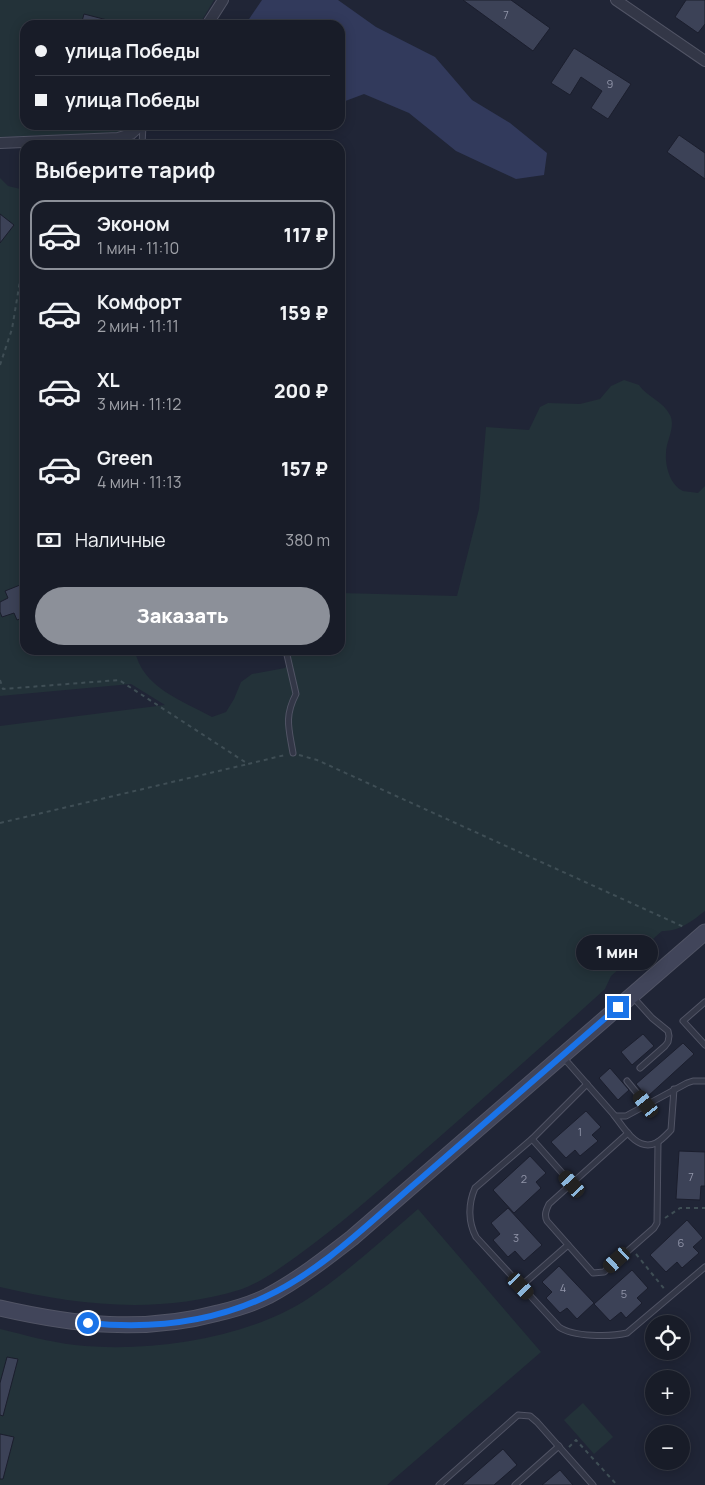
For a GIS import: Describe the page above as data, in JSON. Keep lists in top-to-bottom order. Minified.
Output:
{"house_numbers":["7","9","1","7","2","3","6","4","5"],"page":{"banner":["улица Победы","улица Победы"],"heading":"Выберите тариф","list":[{"name":"Эконом","note":"1 мин · 11:10","value":"117 ₽"},{"name":"Комфорт","note":"2 мин · 11:11","value":"159 ₽"},{"name":"XL","note":"3 мин · 11:12","value":"200 ₽"},{"name":"Green","note":"4 мин · 11:13","value":"157 ₽"}],"pay":["Наличные","380 m"],"buttons":"Заказать","bubble":"1 мин","map_buttons":["+","−"]}}
